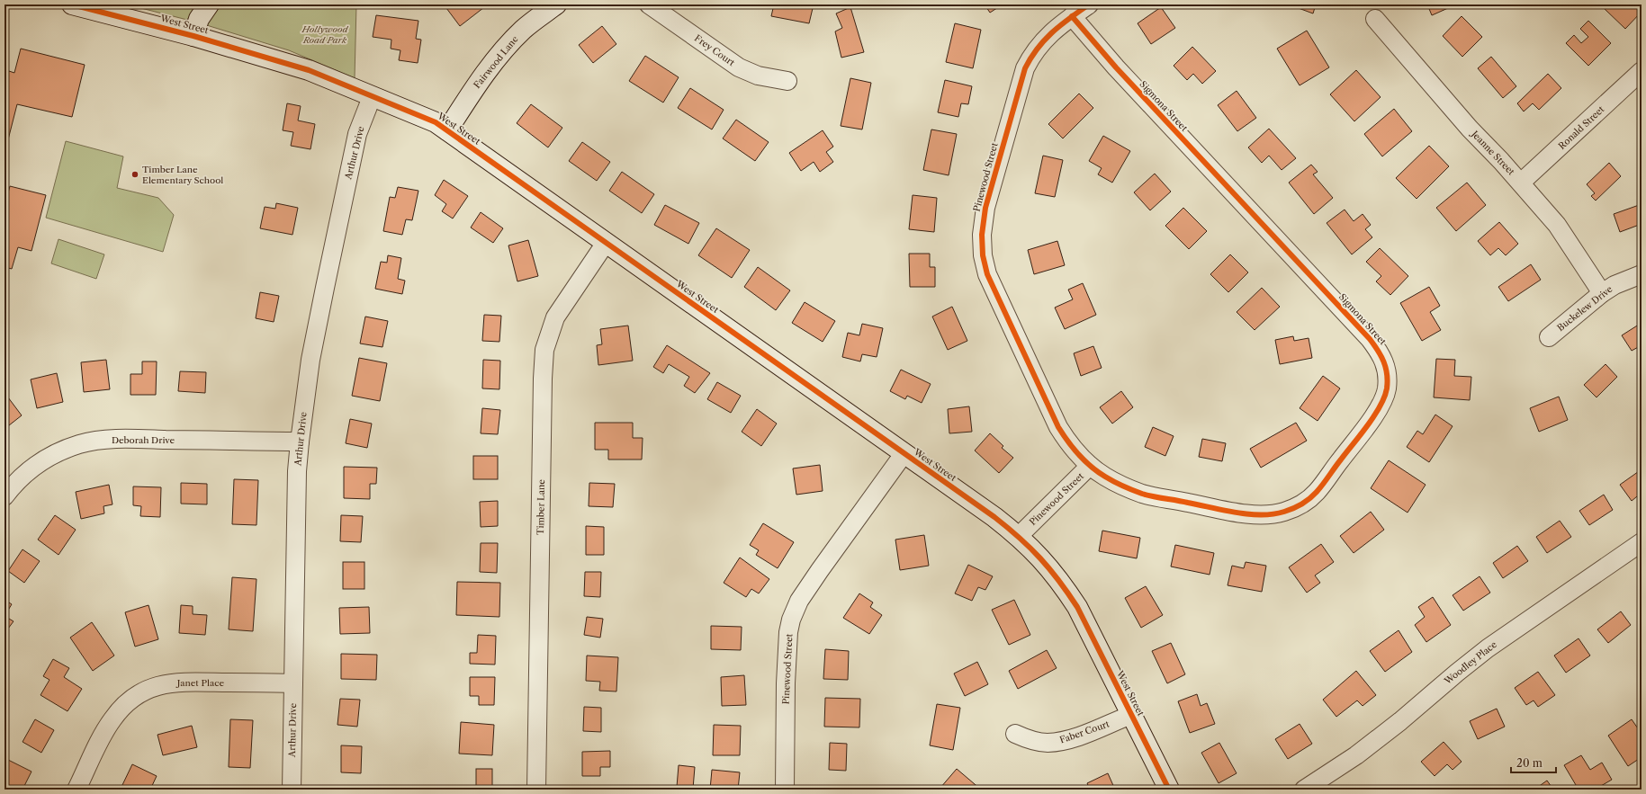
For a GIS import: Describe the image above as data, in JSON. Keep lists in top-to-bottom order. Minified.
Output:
{"streets":{"main road":["West Street","Fairwood Lane"],"street":["Frey Court","Sigmona Street","Ronald Street","Arthur Drive","Jeanne Street","Pinewood Street","Buckelew Drive","Deborah Drive","Timber Lane","Woodley Place","Janet Place","Faber Court"]},"crossings":[["West Street","Fairwood Lane"],["West Street","Arthur Drive"],["West Street","Pinewood Street"],["West Street","Timber Lane"],["West Street","Faber Court"],["Sigmona Street","Pinewood Street"],["Ronald Street","Jeanne Street"],["Arthur Drive","Deborah Drive"],["Arthur Drive","Janet Place"],["Jeanne Street","Buckelew Drive"]],"parks":["Hollywood Road Park"],"places":["Timber Lane Elementary School"],"scale_bar":"20 m"}
